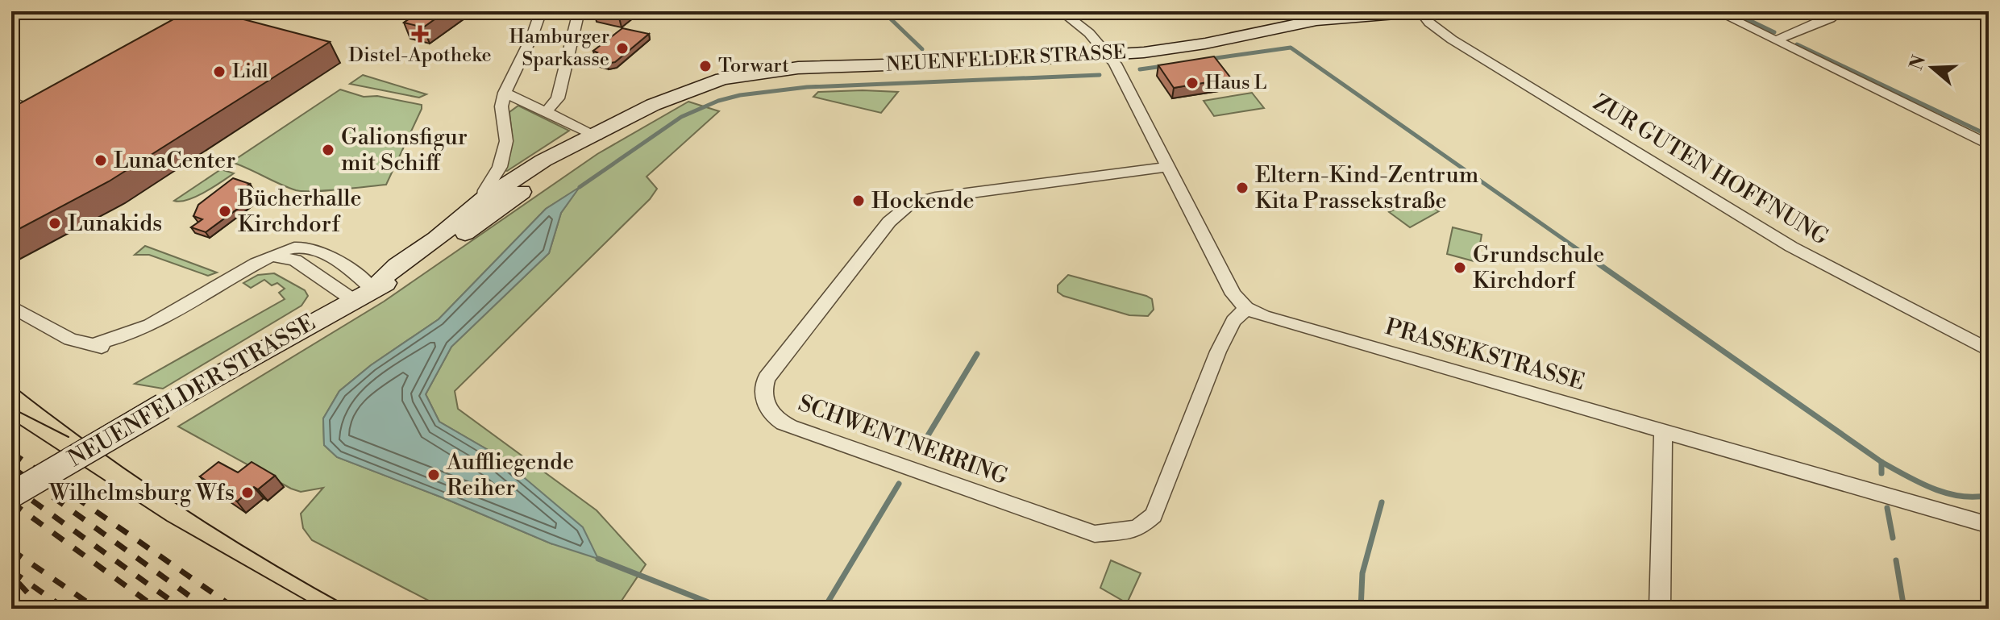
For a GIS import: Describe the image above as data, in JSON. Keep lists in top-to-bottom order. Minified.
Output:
{"streets":{"main road":["NEUENFELDER STRASSE"],"street":["ZUR GUTEN HOFFNUNG","PRASSEKSTRASSE","SCHWENTNERRING"]},"crossings":[["NEUENFELDER STRASSE","ZUR GUTEN HOFFNUNG"],["PRASSEKSTRASSE","SCHWENTNERRING"]],"places":{"health":["Distel-Apotheke"],"other":["Hamburger Sparkasse","Torwart","Lidl","Haus L","Galionsfigur mit Schiff","LunaCenter","Eltern-Kind-Zentrum Kita Prassekstraße","Hockende","Bücherhalle Kirchdorf","Lunakids","Grundschule Kirchdorf","Auffliegende Reiher","Wilhelmsburg Wfs"]},"north":"left"}
